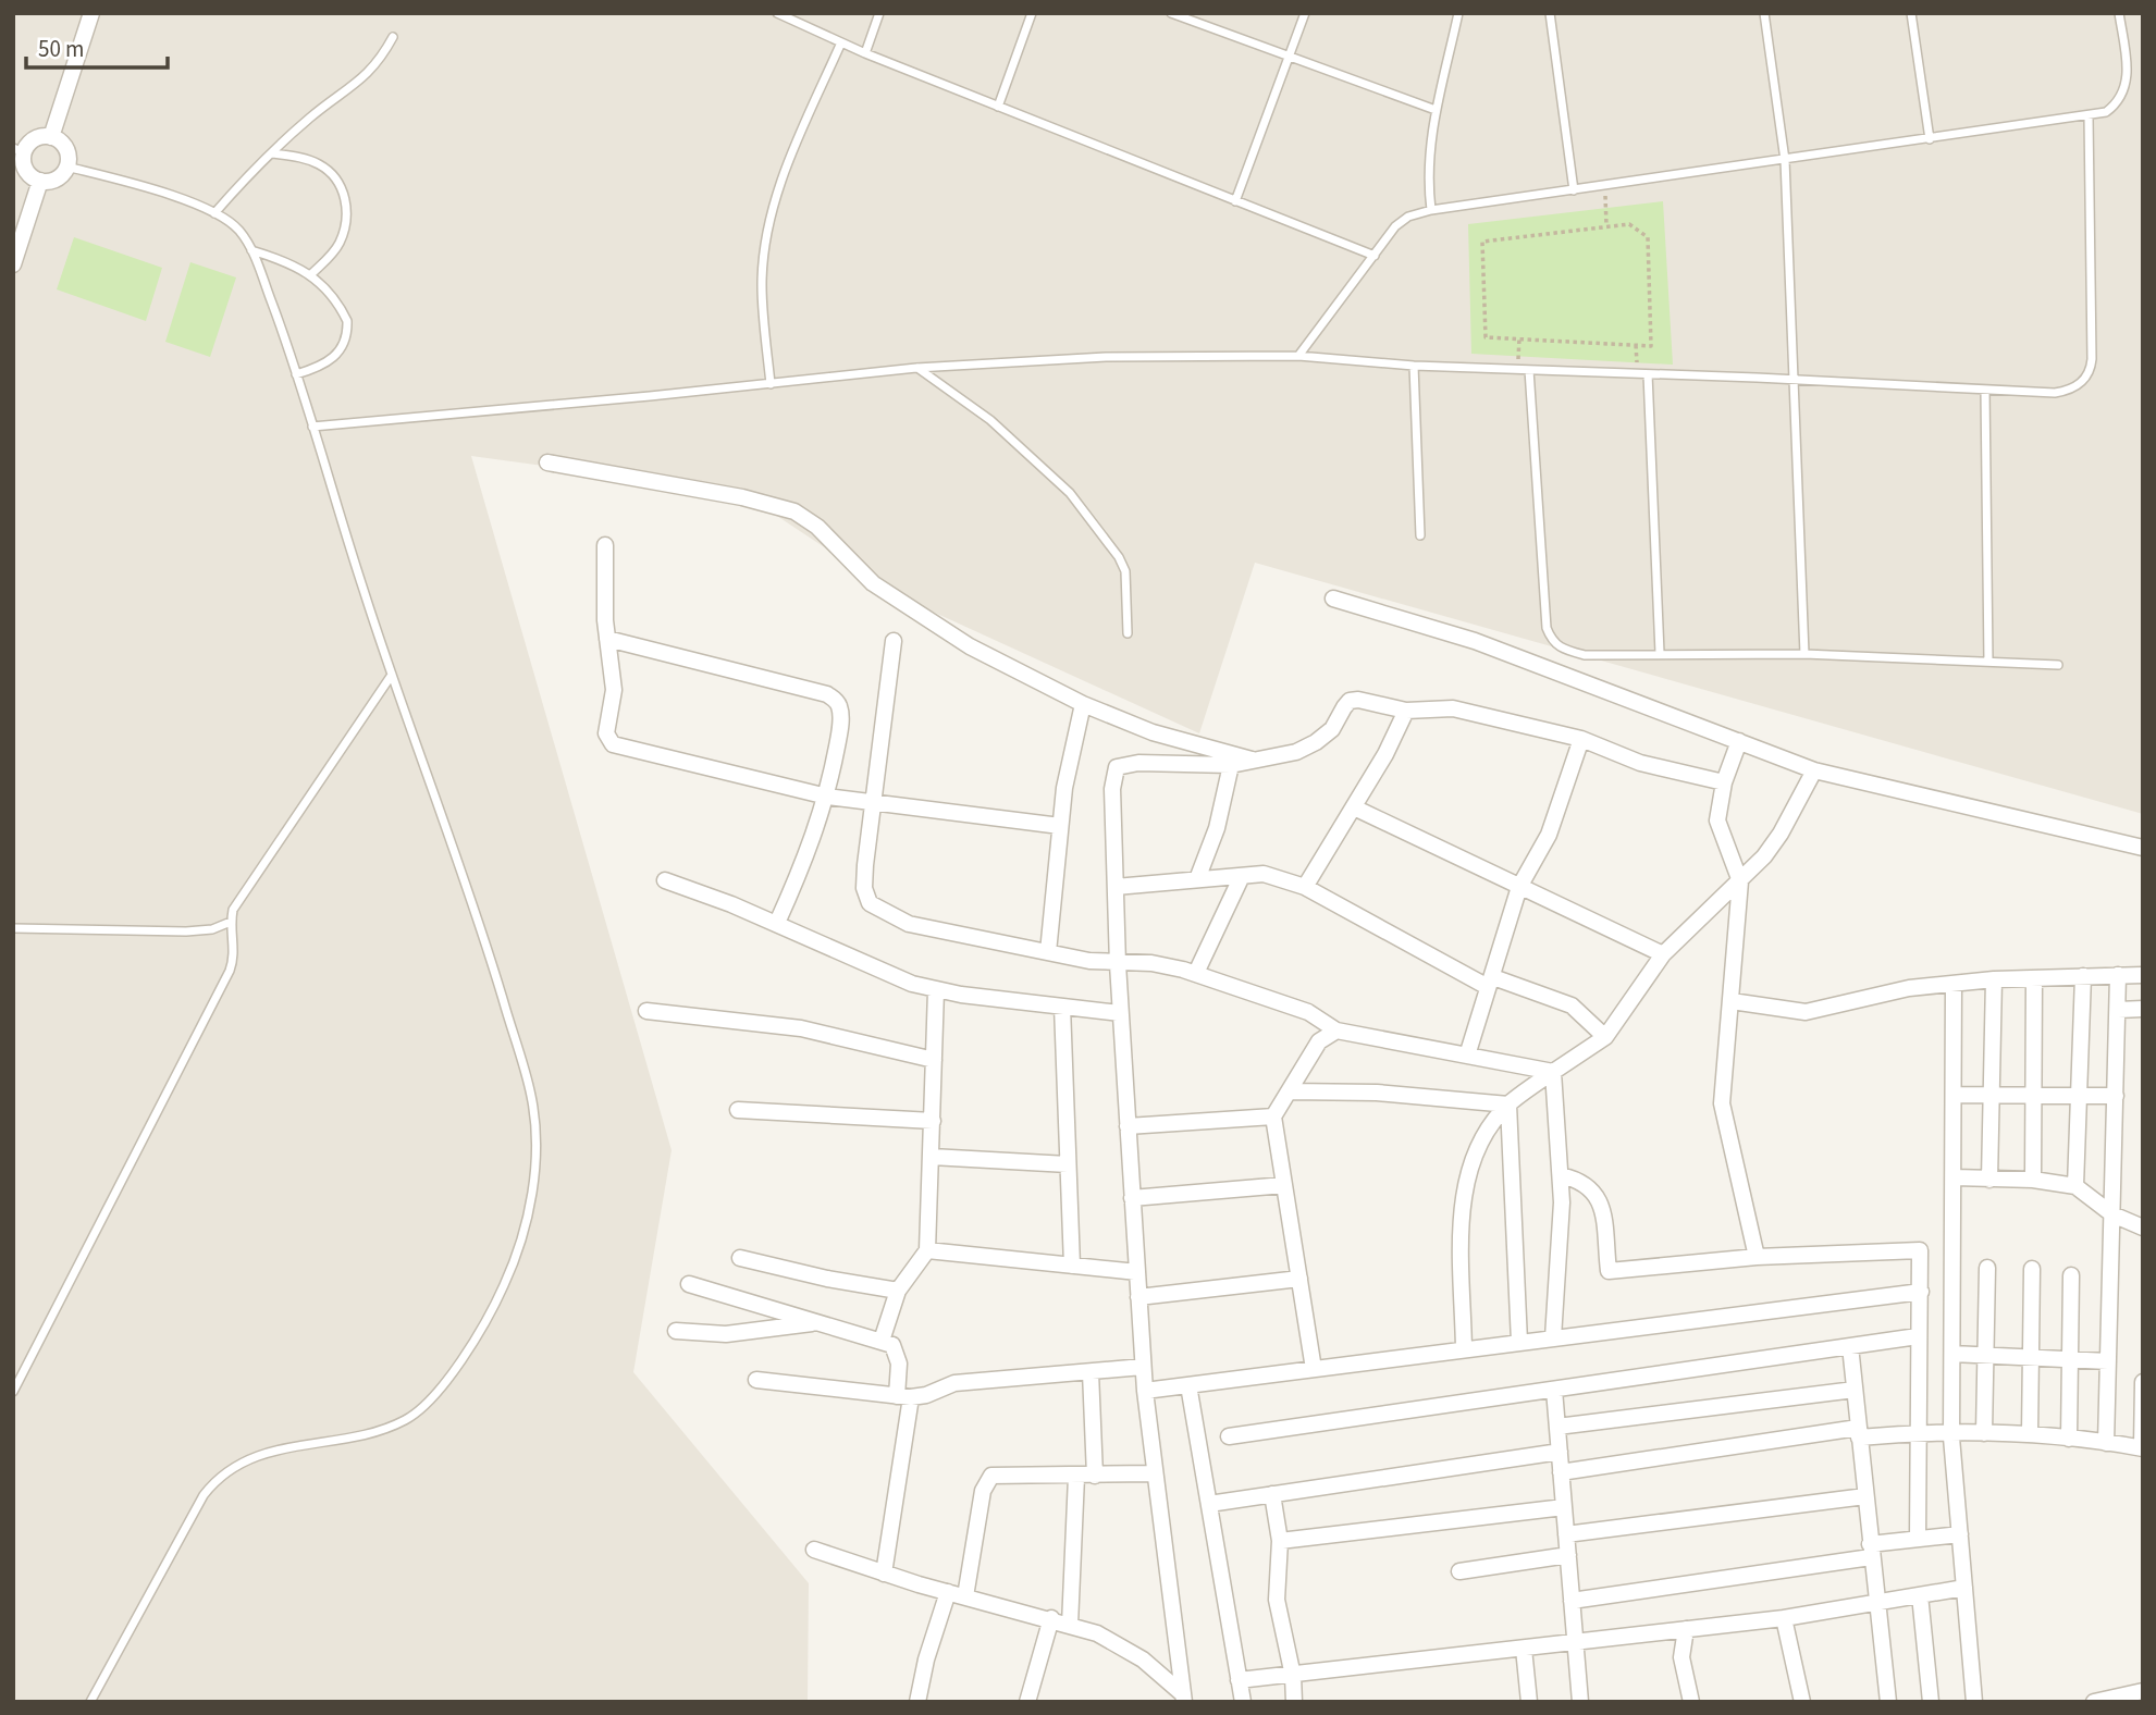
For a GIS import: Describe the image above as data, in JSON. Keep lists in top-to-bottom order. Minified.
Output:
{"scale_bar":"50 m"}
